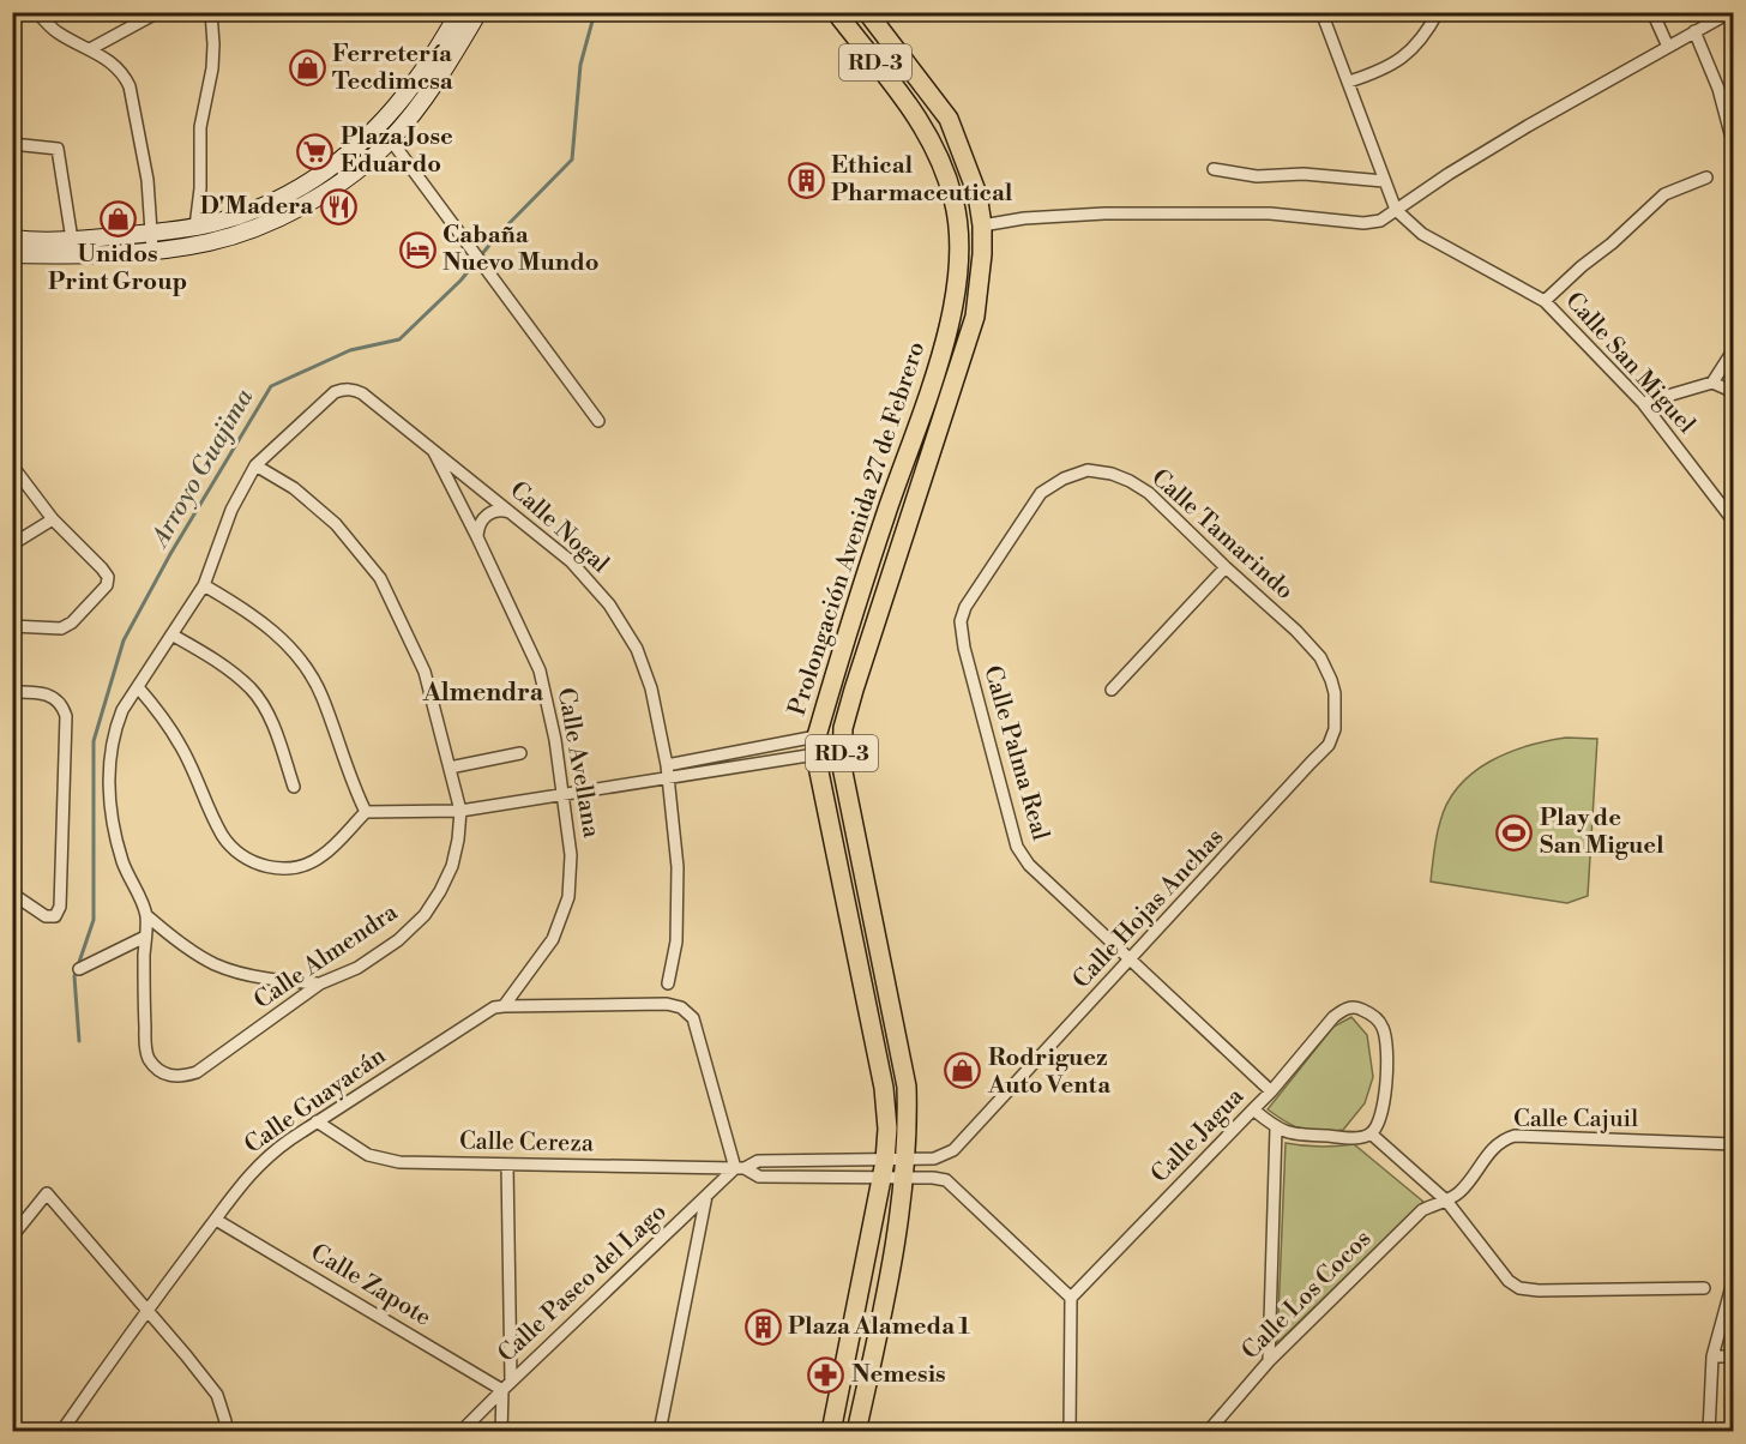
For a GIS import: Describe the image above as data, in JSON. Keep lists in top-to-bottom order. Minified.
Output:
{"streets":{"main road":["RD-3","Prolongación Avenida 27 de Febrero"],"street":["Calle San Miguel","Calle Nogal","Calle Tamarindo","Calle Palma Real","Calle Avellana","Calle Hojas Anchas","Calle Almendra","Calle Guayacán","Calle Cajuil","Calle Jagua","Calle Cereza","Calle Paseo del Lago","Calle Zapote","Calle Los Cocos"]},"crossings":[["Calle Nogal","Calle Avellana"],["Calle Nogal","Calle Almendra"],["Prolongación Avenida 27 de Febrero","Calle Cereza"],["Calle Tamarindo","Calle Palma Real"],["Calle Tamarindo","Calle Hojas Anchas"],["Calle Palma Real","Calle Hojas Anchas"],["Calle Palma Real","Calle Jagua"],["Calle Avellana","Calle Guayacán"],["Calle Guayacán","Calle Cereza"],["Calle Guayacán","Calle Paseo del Lago"],["Calle Guayacán","Calle Zapote"],["Calle Cajuil","Calle Los Cocos"],["Calle Cereza","Calle Paseo del Lago"],["Calle Paseo del Lago","Calle Zapote"]],"districts":["Almendra"],"water":["Arroyo Guajima"],"places":{"shop":["Ferretería Tecdimcsa","Unidos Print Group","Rodriguez Auto Venta"],"supermarket":["Plaza Jose Eduardo"],"building":["Ethical Pharmaceutical","Plaza Alameda 1"],"restaurant":["D'Madera"],"hotel":["Cabaña Nuevo Mundo"],"sports":["Play de San Miguel"],"pharmacy":["Nemesis"]}}
